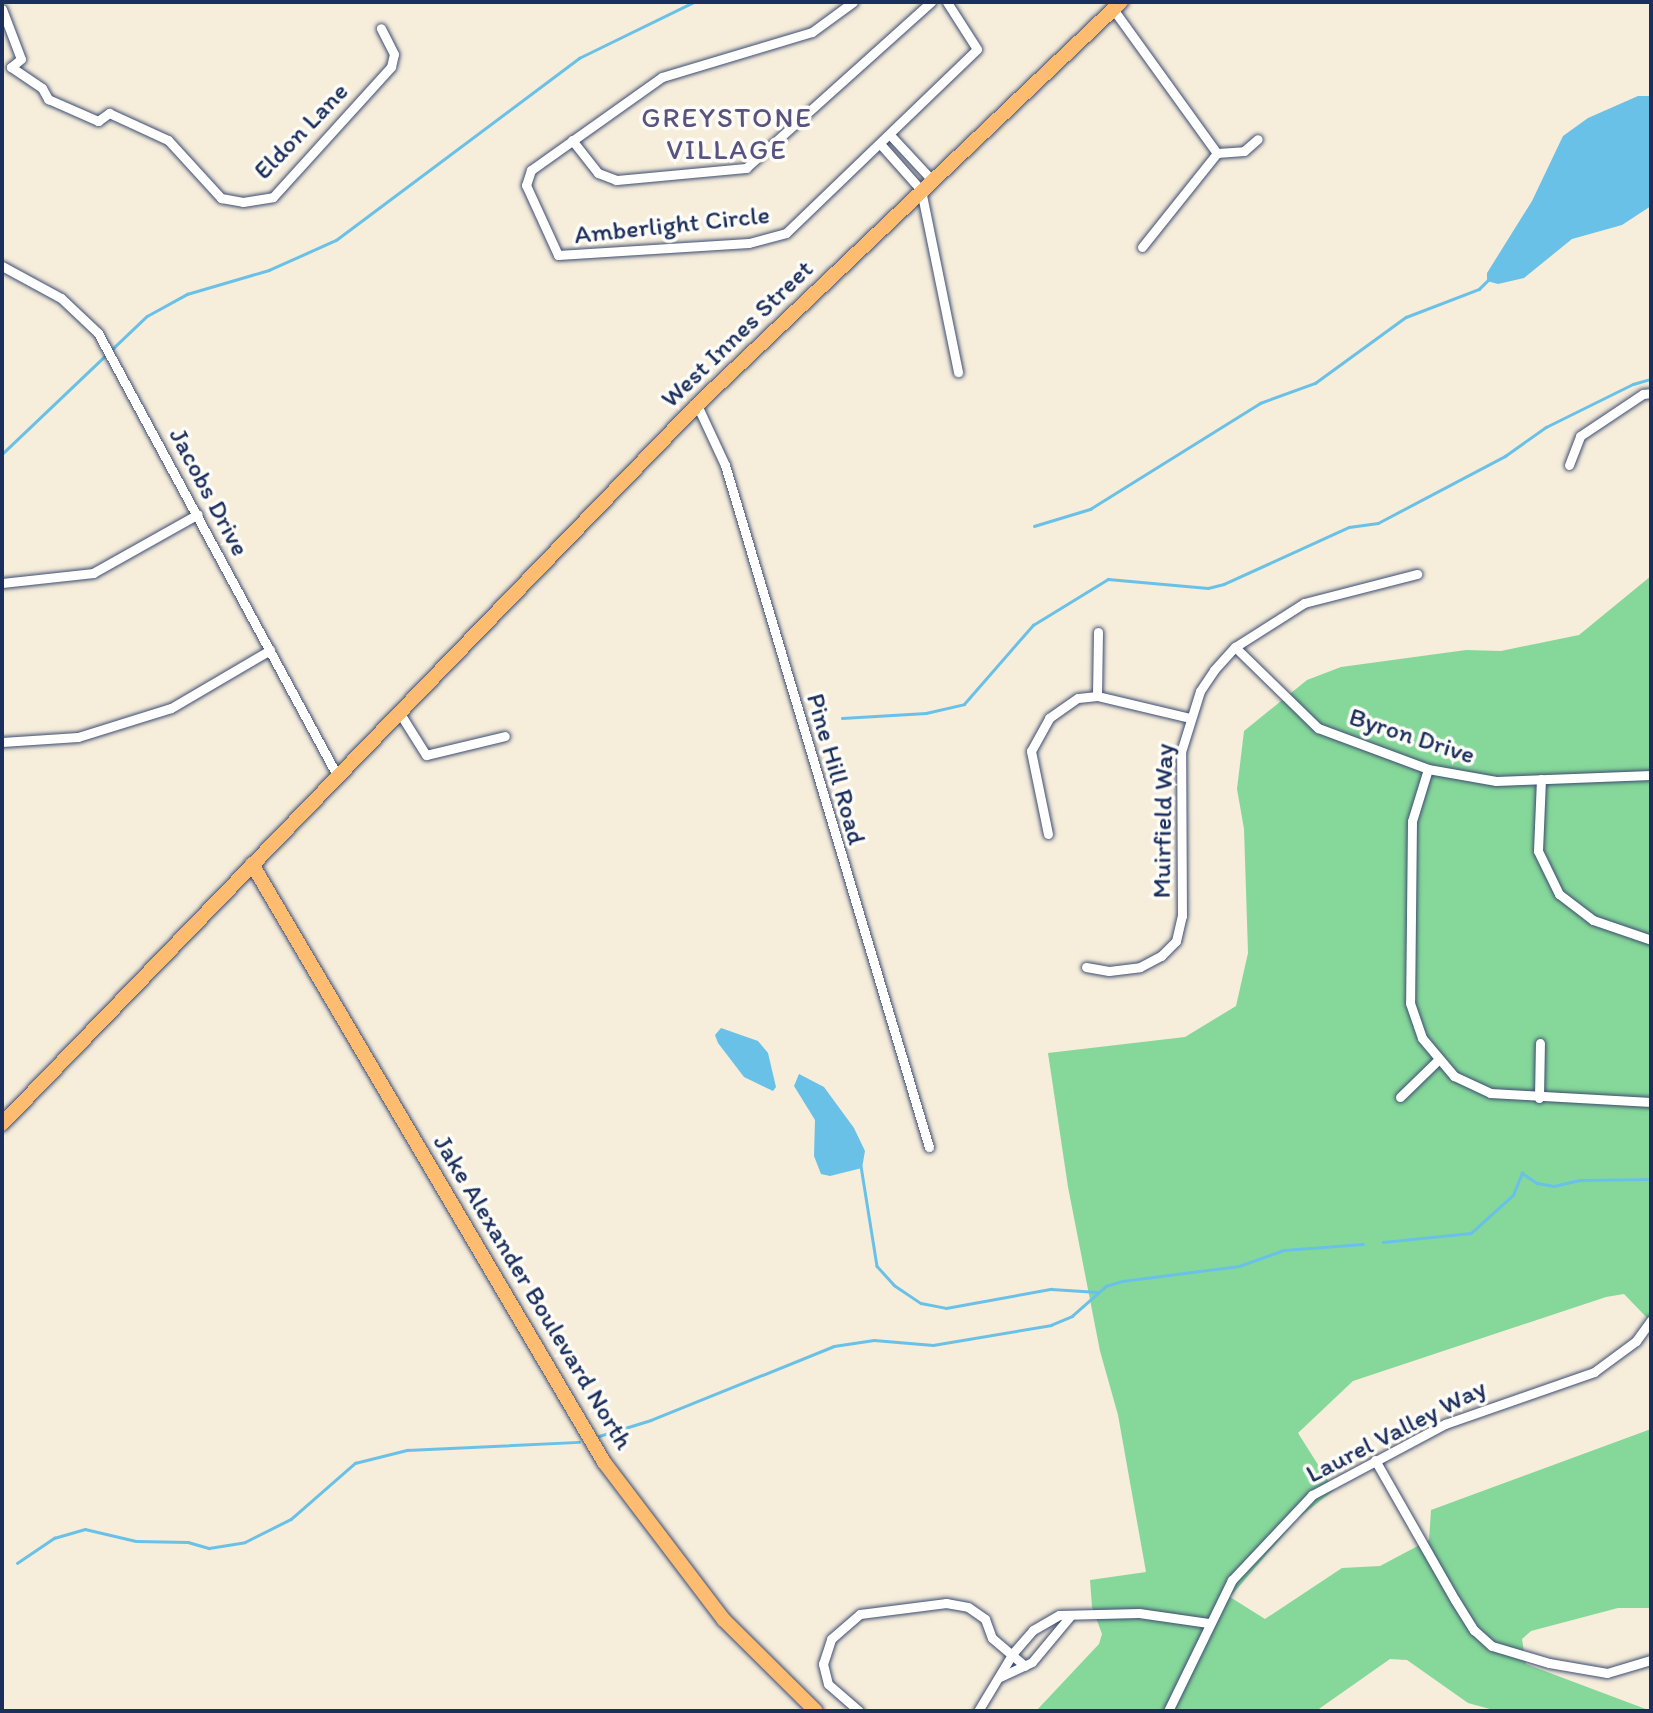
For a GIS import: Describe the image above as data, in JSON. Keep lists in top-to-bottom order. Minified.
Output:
{"streets":{"main road":["West Innes Street","Jake Alexander Boulevard North"],"street":["Eldon Lane","Amberlight Circle","Jacobs Drive","Byron Drive","Pine Hill Road","Muirfield Way","Laurel Valley Way"]},"crossings":[["West Innes Street","Jacobs Drive"],["West Innes Street","Pine Hill Road"],["West Innes Street","Jake Alexander Boulevard North"],["Byron Drive","Muirfield Way"]],"districts":["GREYSTONE VILLAGE"]}
